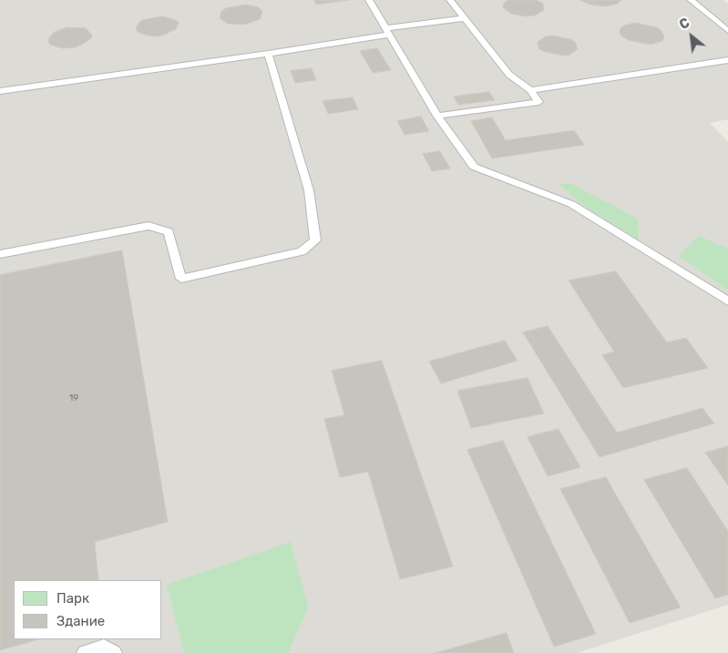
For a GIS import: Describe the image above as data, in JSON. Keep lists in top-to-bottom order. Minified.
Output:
{"house_numbers":["19"],"legend":["Парк","Здание"],"north":"top left"}
